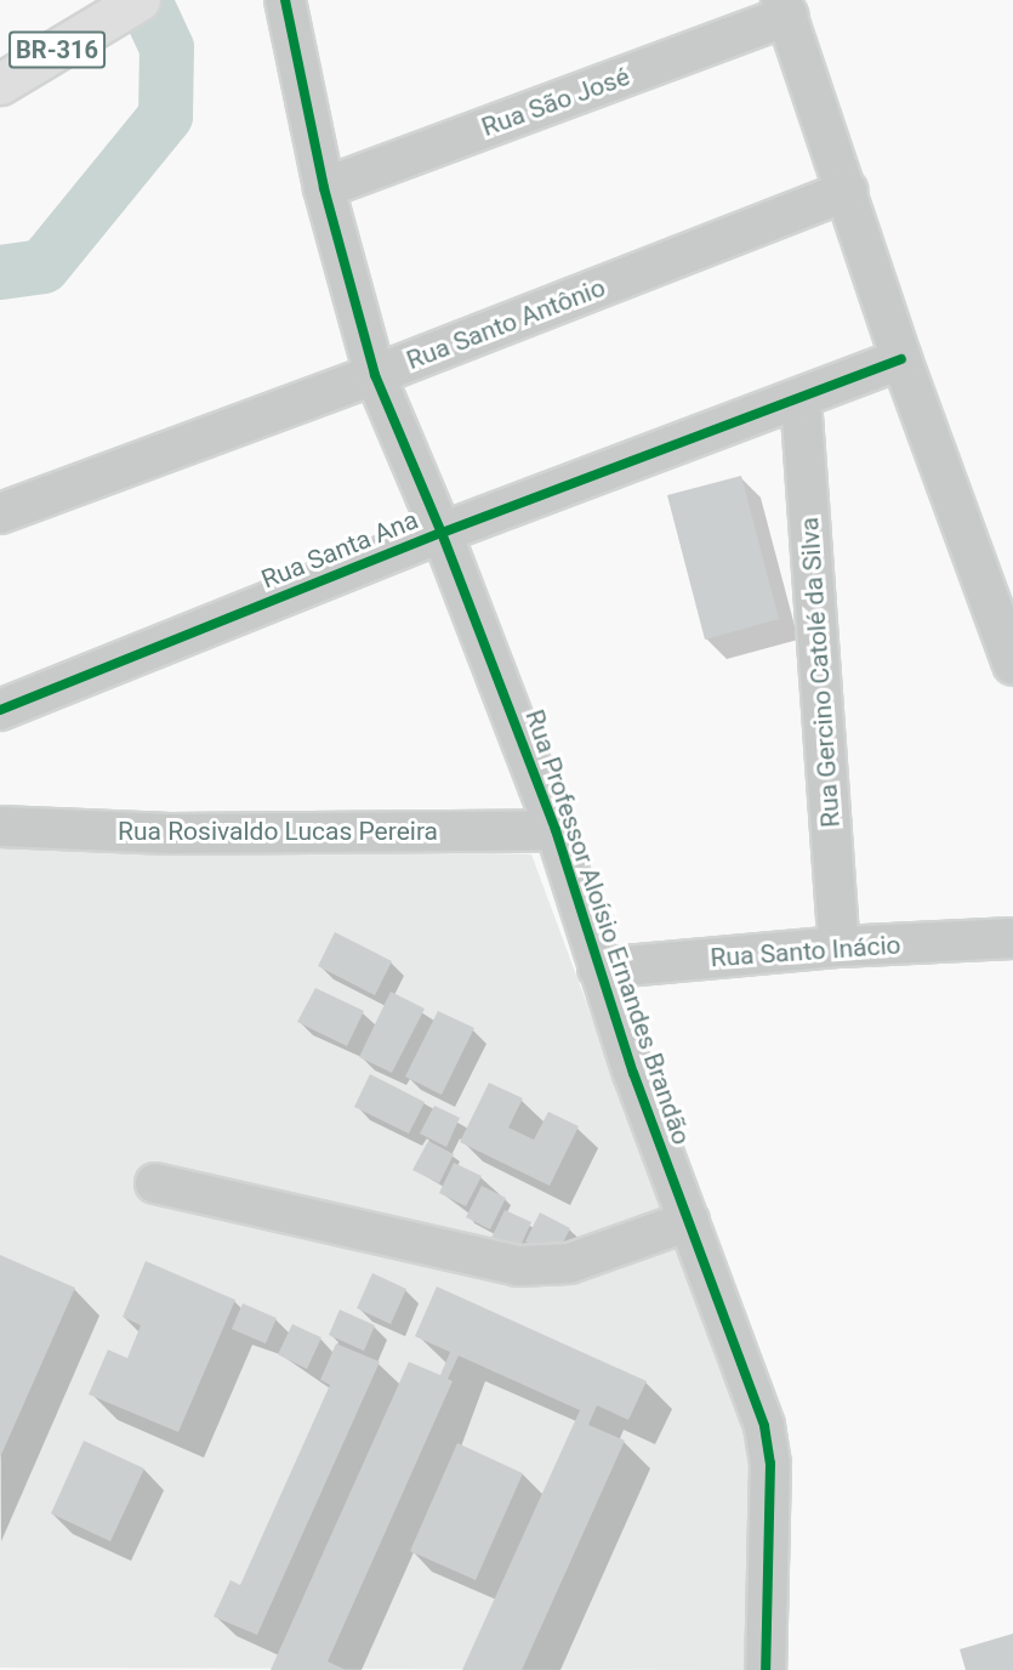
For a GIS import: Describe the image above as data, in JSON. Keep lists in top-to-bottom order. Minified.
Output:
{"streets":{"highway":["BR-316"],"street":["Rua São José","Rua Santo Antônio","Rua Santa Ana","Rua Gercino Catolé da Silva","Rua Rosivaldo Lucas Pereira","Rua Professor Aloísio Ernandes Brandão","Rua Santo Inácio"]},"crossings":[["Rua São José","Rua Professor Aloísio Ernandes Brandão"],["Rua Santo Antônio","Rua Professor Aloísio Ernandes Brandão"],["Rua Santa Ana","Rua Gercino Catolé da Silva"],["Rua Santa Ana","Rua Professor Aloísio Ernandes Brandão"],["Rua Gercino Catolé da Silva","Rua Santo Inácio"],["Rua Rosivaldo Lucas Pereira","Rua Professor Aloísio Ernandes Brandão"],["Rua Professor Aloísio Ernandes Brandão","Rua Santo Inácio"]]}
